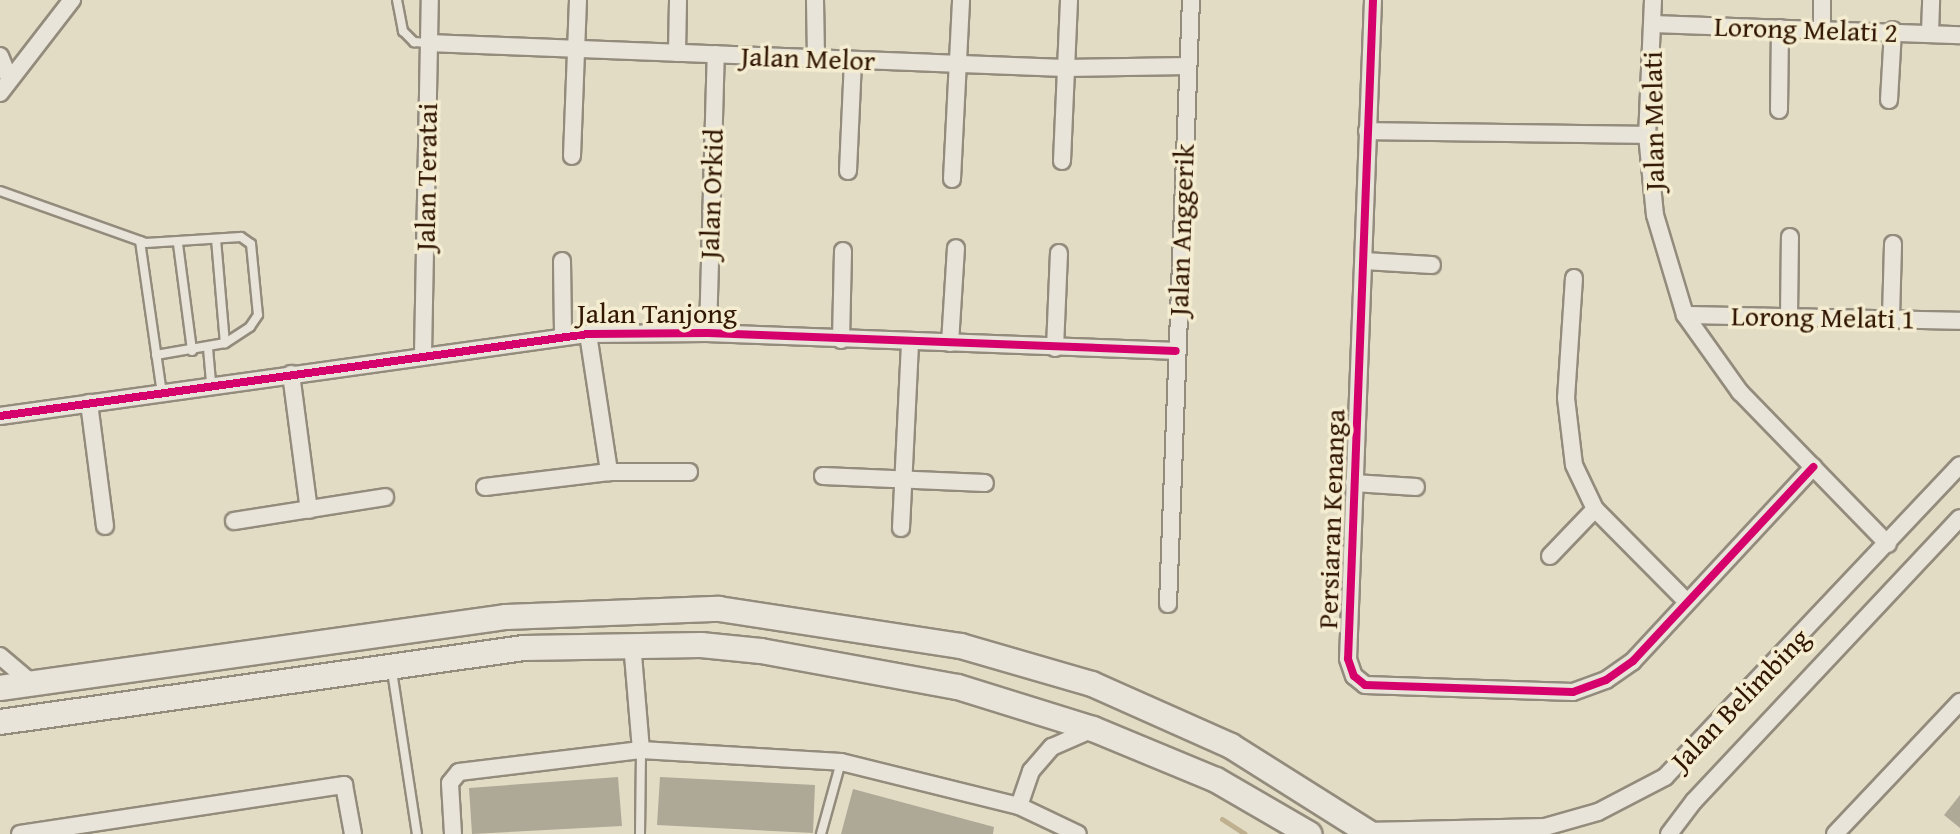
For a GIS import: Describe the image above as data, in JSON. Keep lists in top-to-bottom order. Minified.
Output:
{"streets":{"street":["Lorong Melati 2","Jalan Melor","Jalan Melati","Jalan Teratai","Jalan Orkid","Jalan Anggerik","Jalan Tanjong","Lorong Melati 1","Persiaran Kenanga","Jalan Belimbing"]},"crossings":[["Lorong Melati 2","Jalan Melati"],["Jalan Melor","Jalan Teratai"],["Jalan Melor","Jalan Orkid"],["Jalan Melor","Jalan Anggerik"],["Jalan Melati","Lorong Melati 1"],["Jalan Melati","Persiaran Kenanga"],["Jalan Melati","Jalan Belimbing"],["Jalan Teratai","Jalan Tanjong"],["Jalan Orkid","Jalan Tanjong"],["Jalan Anggerik","Jalan Tanjong"]]}
